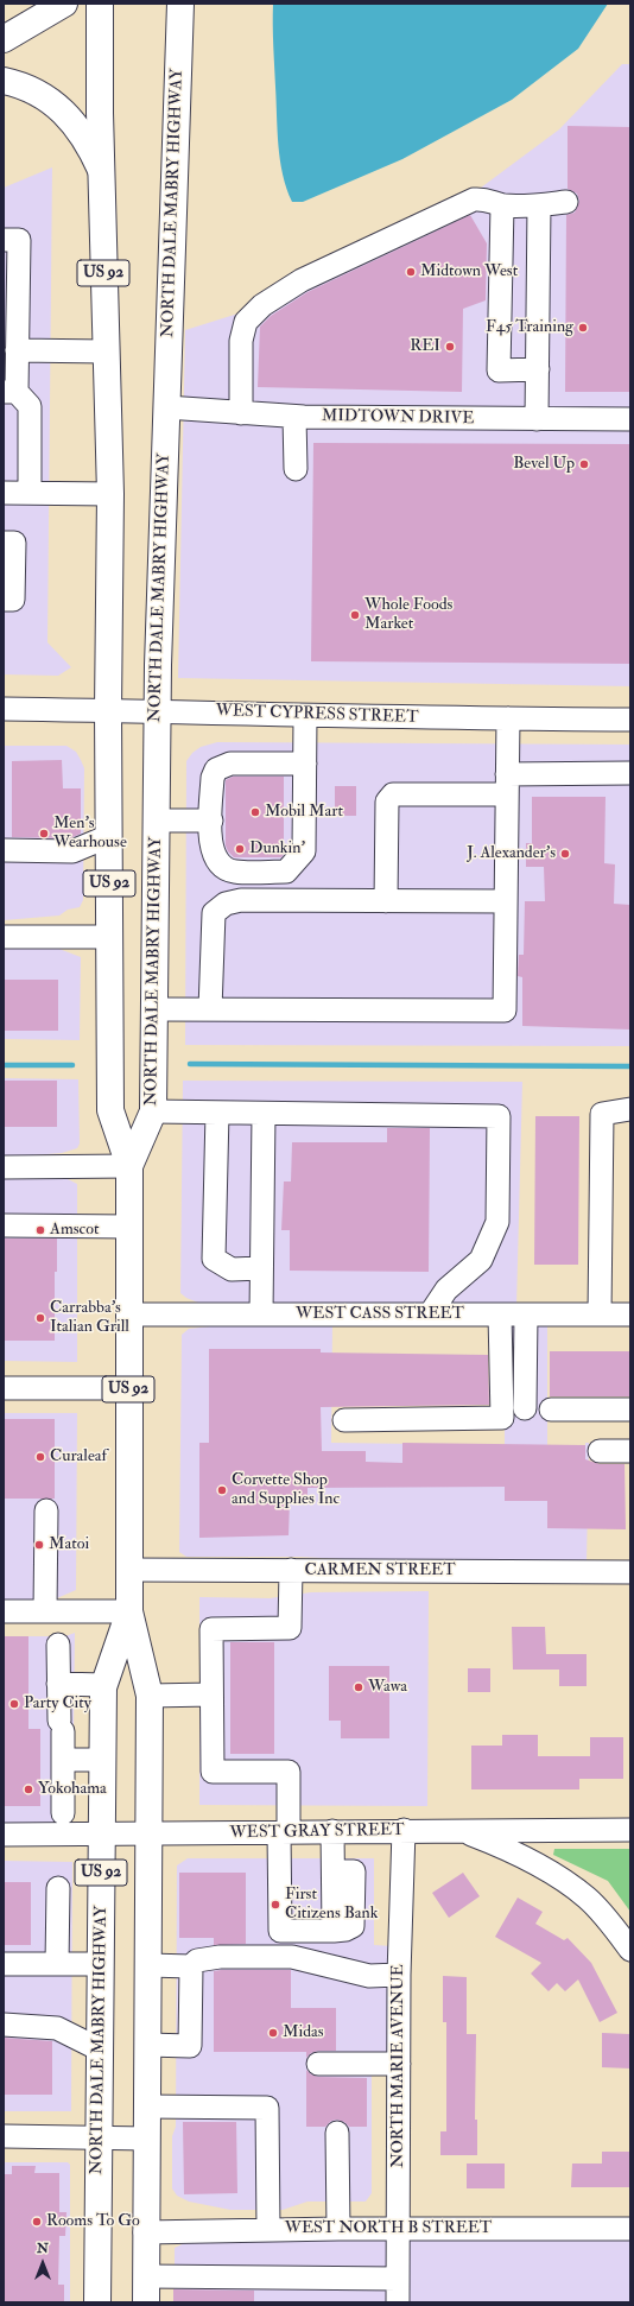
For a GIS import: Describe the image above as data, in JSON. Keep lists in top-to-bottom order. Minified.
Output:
{"streets":{"main road":["NORTH DALE MABRY HIGHWAY","US 92"],"street":["MIDTOWN DRIVE","WEST CYPRESS STREET","WEST CASS STREET","CARMEN STREET","WEST GRAY STREET","NORTH MARIE AVENUE","WEST NORTH B STREET"]},"crossings":[["NORTH DALE MABRY HIGHWAY","MIDTOWN DRIVE"],["NORTH DALE MABRY HIGHWAY","WEST CYPRESS STREET"],["NORTH DALE MABRY HIGHWAY","WEST CASS STREET"],["NORTH DALE MABRY HIGHWAY","CARMEN STREET"],["NORTH DALE MABRY HIGHWAY","WEST GRAY STREET"],["NORTH DALE MABRY HIGHWAY","WEST NORTH B STREET"],["WEST GRAY STREET","NORTH MARIE AVENUE"],["NORTH MARIE AVENUE","WEST NORTH B STREET"]],"places":["Midtown West","F45 Training","REI","Bevel Up","Whole Foods Market","Mobil Mart","Men's Wearhouse","Dunkin'","J. Alexander's","Amscot","Carrabba's Italian Grill","Curaleaf","Corvette Shop and Supplies Inc","Matoi","Wawa","Party City","Yokohama","First Citizens Bank","Midas","Rooms To Go"],"north":"top"}
